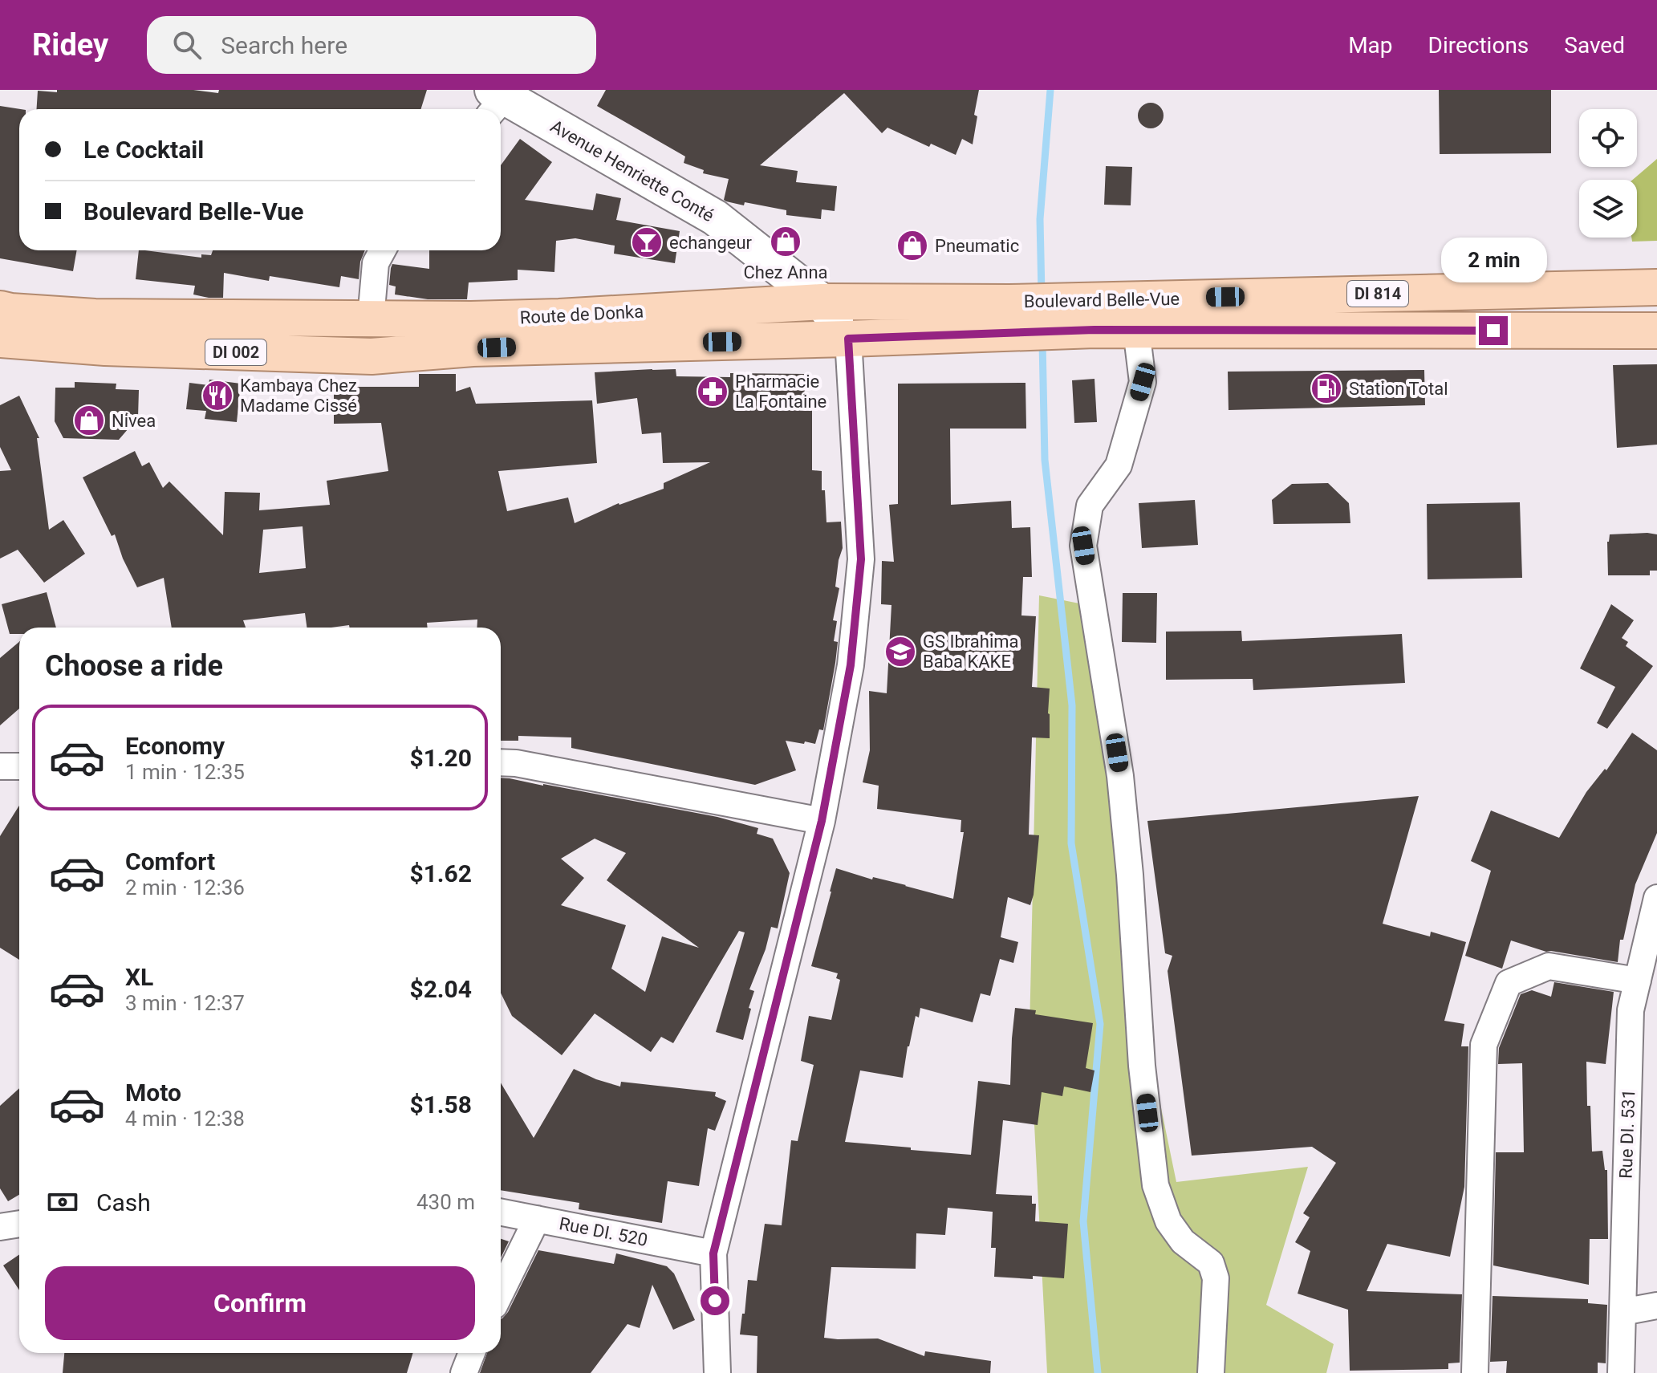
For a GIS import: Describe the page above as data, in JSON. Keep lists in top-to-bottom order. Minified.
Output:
{"streets":{"main road":["Avenue Henriette Conté","DI 814","Boulevard Belle-Vue","Route de Donka","DI 002"],"street":["Rue DI. 531","Rue DI. 520"]},"crossings":[["Avenue Henriette Conté","Route de Donka"],["Boulevard Belle-Vue","Route de Donka"]],"places":{"shop":["Chez Anna","Pneumatic","Nivea"],"bar":["echangeur"],"fuel station":["Station Total"],"pharmacy":["Pharmacie La Fontaine"],"restaurant":["Kambaya Chez Madame Cissé"],"school or university":["GS Ibrahima Baba KAKE"]},"page":{"header":"Ridey","search":"Search here","nav":["Map","Directions","Saved"],"banner":["Le Cocktail","Boulevard Belle-Vue"],"bubble":"2 min","heading":"Choose a ride","list":[{"name":"Economy","note":"1 min · 12:35","value":"$1.20"},{"name":"Comfort","note":"2 min · 12:36","value":"$1.62"},{"name":"XL","note":"3 min · 12:37","value":"$2.04"},{"name":"Moto","note":"4 min · 12:38","value":"$1.58"}],"pay":["Cash","430 m"],"buttons":"Confirm"}}
